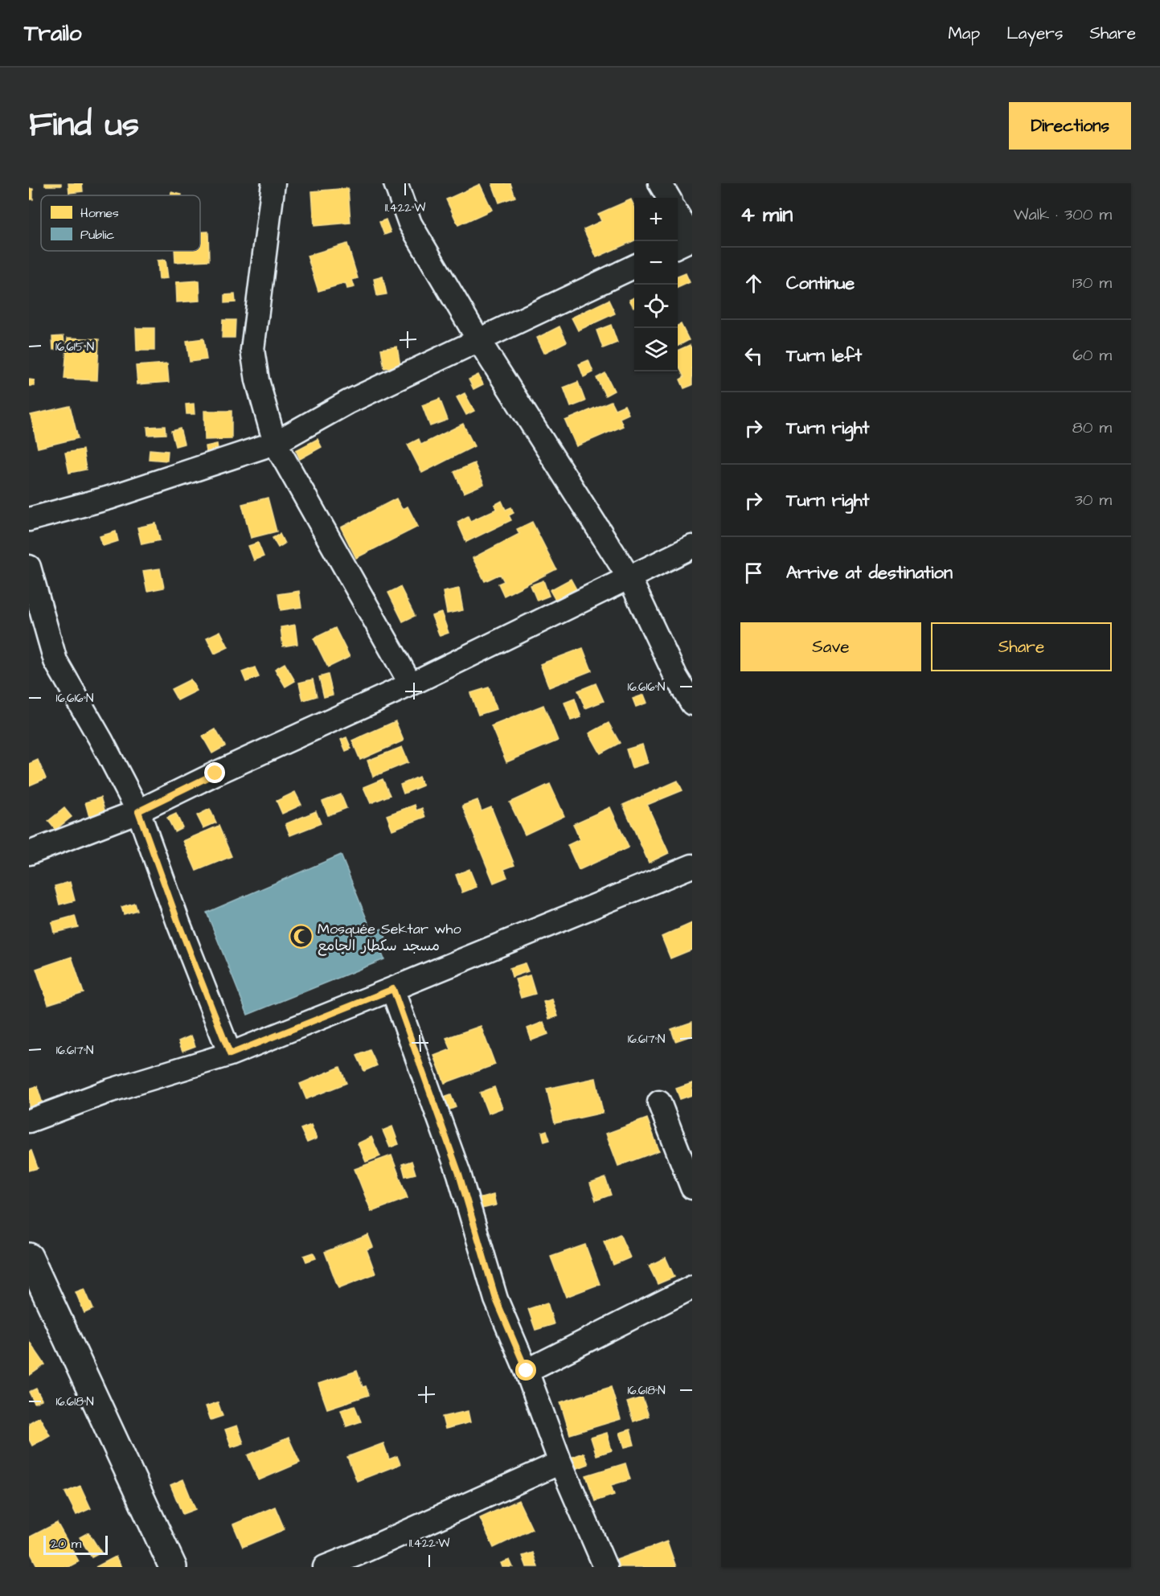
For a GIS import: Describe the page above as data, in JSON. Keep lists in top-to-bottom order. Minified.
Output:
{"places":{"mosque":["Mosquée Sektar who مسجد سكطار الجامع"]},"legend":["Homes","Public"],"scale_bar":"20 m","page":{"header":"Trailo","nav":["Map","Layers","Share"],"title":"Find us","buttons":["Directions",["Save","Share"]],"heading":["4 min","Walk · 300 m"],"map_buttons":["+","−"],"list":[["Continue","130 m"],["Turn left","60 m"],["Turn right","80 m"],["Turn right","30 m"],"Arrive at destination"],"scale":"20 m"},"coordinates":["11.422°W","16.615°N","16.616°N","16.617°N","16.618°N"]}
